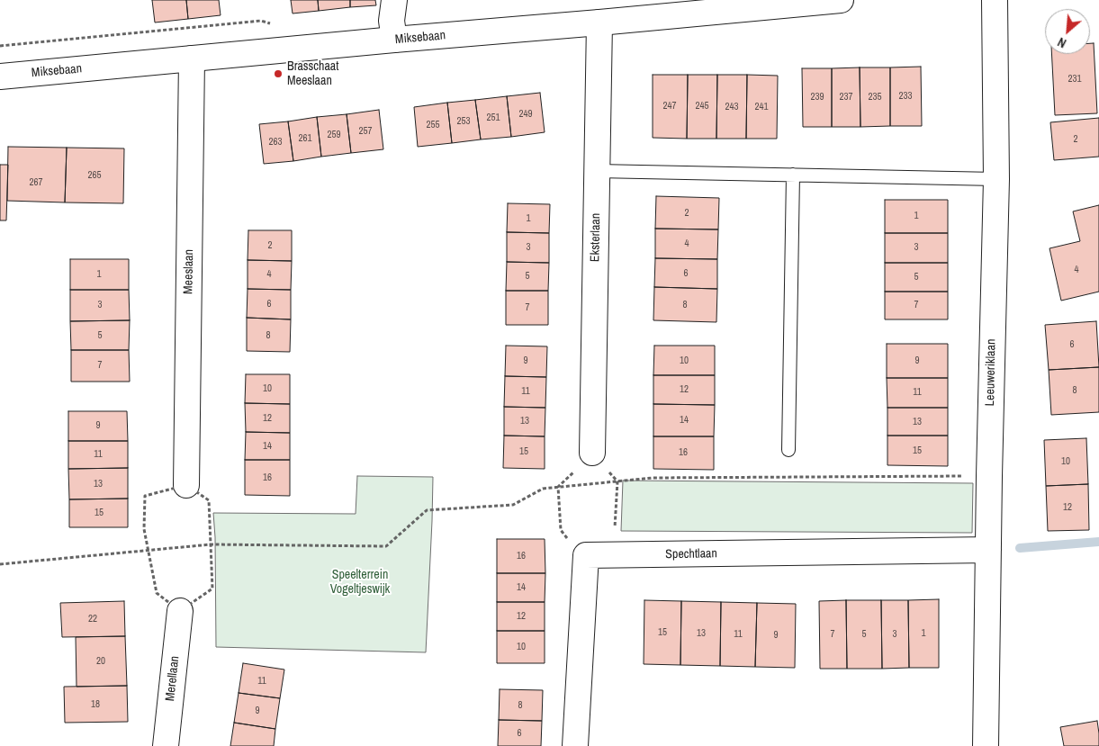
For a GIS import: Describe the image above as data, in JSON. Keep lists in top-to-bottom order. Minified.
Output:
{"streets":{"street":["Miksebaan","Eksterlaan","Meeslaan","Leeuweriklaan","Spechtlaan","Merellaan"]},"crossings":[["Miksebaan","Eksterlaan"],["Miksebaan","Meeslaan"],["Leeuweriklaan","Spechtlaan"]],"parks":["Speelterrein Vogeltjeswijk"],"places":["Brasschaat Meeslaan"],"house_numbers":["231","233","239","237","235","247","245","243","241","249","251","253","255","257","259","261","2","263","265","267","2","1","1","4","2","3","3","4","6","1","4","5","5","6","3","8","7","7","5","8","6","9","10","9","7","10","12","8","11","11","12","14","13","13","9","14","15","15","16","11","10","16","13","12","15","16","14","12","22","15","13","1","11","7","5","3","9","10","20","11","18","8","9","6"],"north":"bottom left"}
